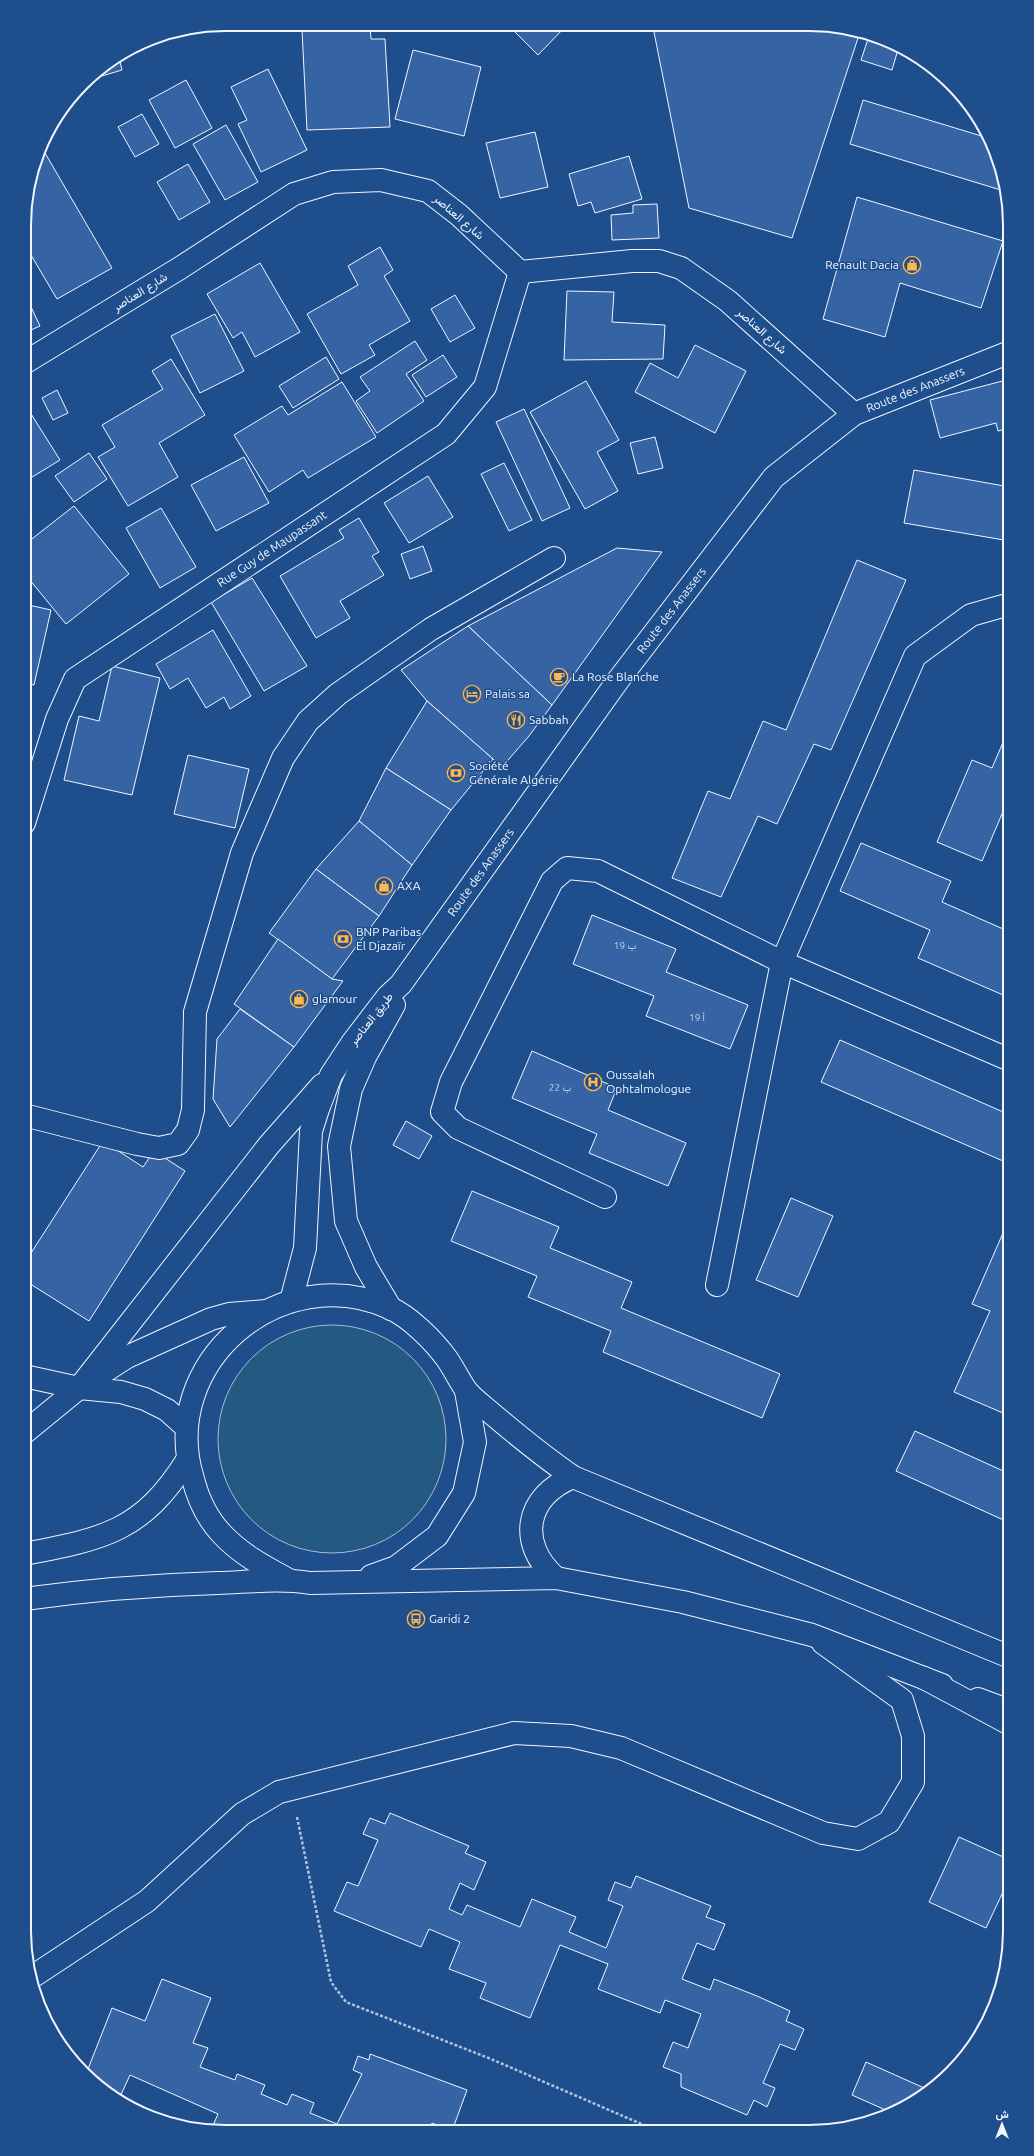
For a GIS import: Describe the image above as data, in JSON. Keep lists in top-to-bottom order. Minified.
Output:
{"streets":{"main road":["شارع العناصر","Route des Anassers","Rue Guy de Maupassant","طريق العناصر"]},"crossings":[["شارع العناصر","Route des Anassers"],["شارع العناصر","Rue Guy de Maupassant"],["Route des Anassers","طريق العناصر"]],"places":{"shop":["Renault Dacia","AXA","glamour"],"cafe":["La Rose Blanche"],"hotel":["Palais sa"],"restaurant":["Sabbah"],"bank":["Société Générale Algérie","BNP Paribas El Djazaïr"],"hospital":["Oussalah Ophtalmologue"],"bus stop":["Garidi 2"]},"house_numbers":["ب 19","أ 19","ب 22"],"north":"top"}
